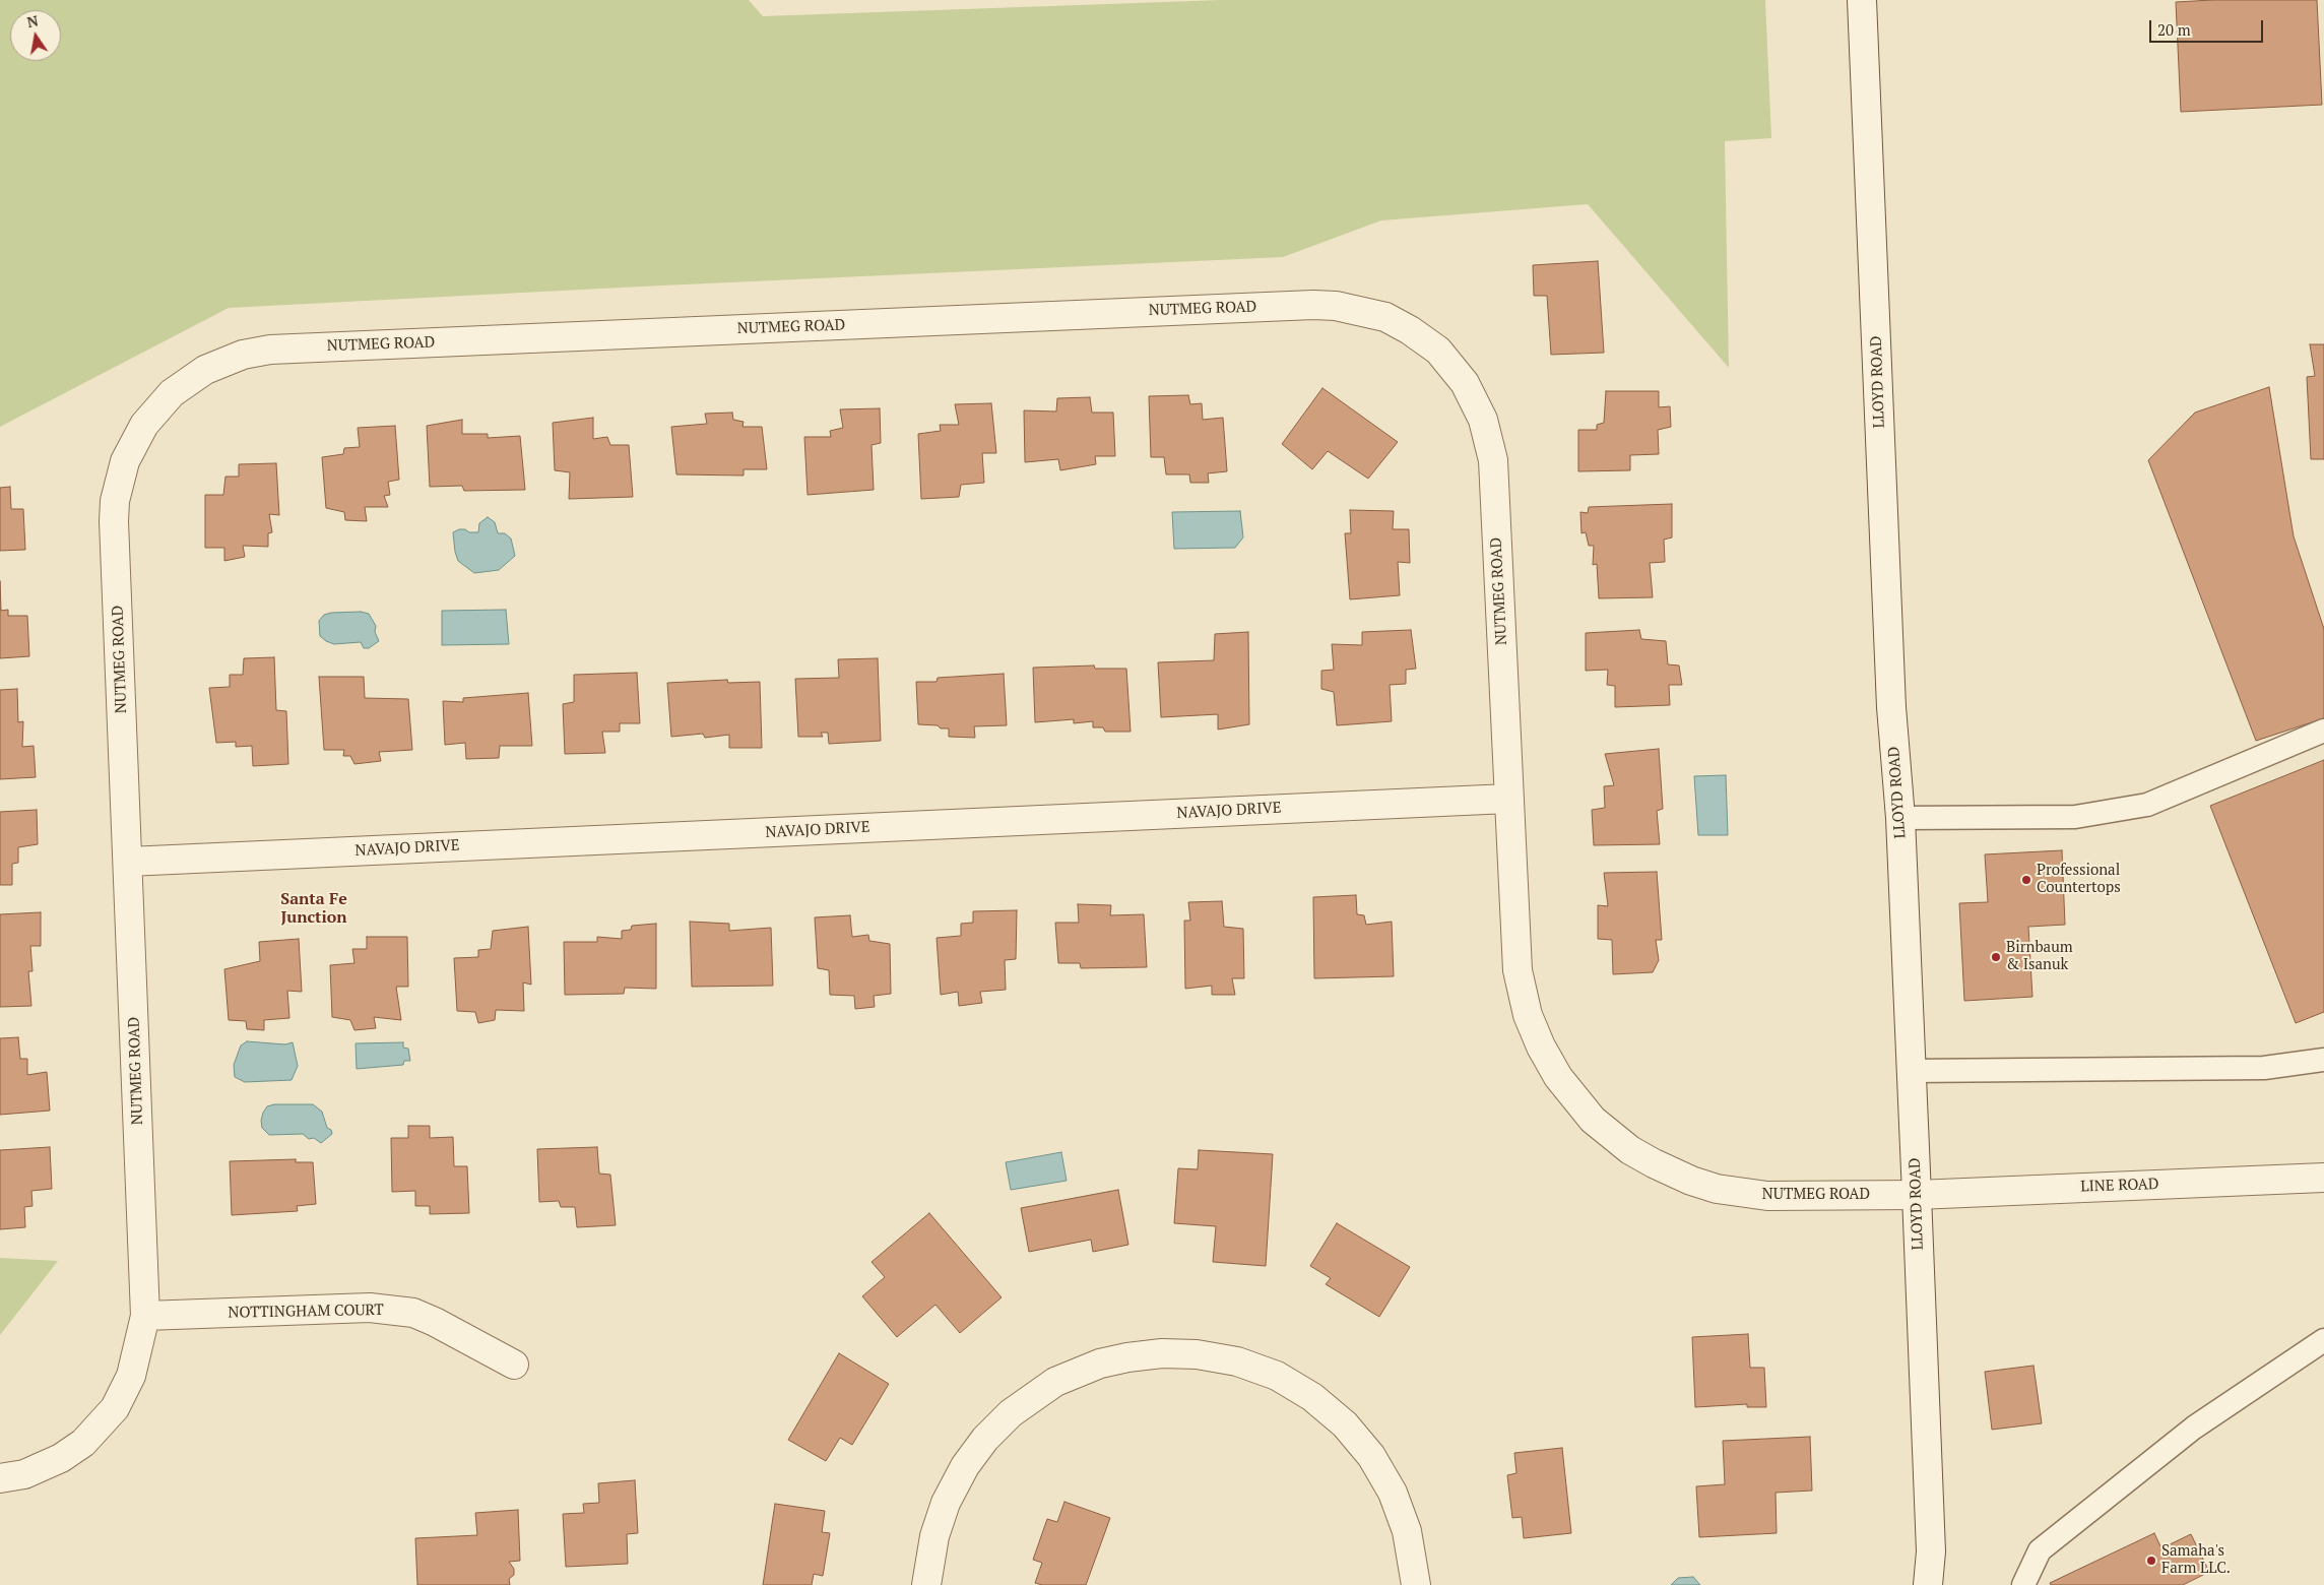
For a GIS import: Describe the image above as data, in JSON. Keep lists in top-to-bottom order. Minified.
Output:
{"streets":{"street":["NUTMEG ROAD","LLOYD ROAD","NAVAJO DRIVE","LINE ROAD","NOTTINGHAM COURT"]},"crossings":[["NUTMEG ROAD","LLOYD ROAD"],["NUTMEG ROAD","NAVAJO DRIVE"],["NUTMEG ROAD","LINE ROAD"],["NUTMEG ROAD","NOTTINGHAM COURT"],["LLOYD ROAD","LINE ROAD"]],"districts":["Santa Fe Junction"],"places":["Professional Countertops","Birnbaum & Isanuk","Samaha's Farm LLC."],"scale_bar":"20 m","north":"top"}
